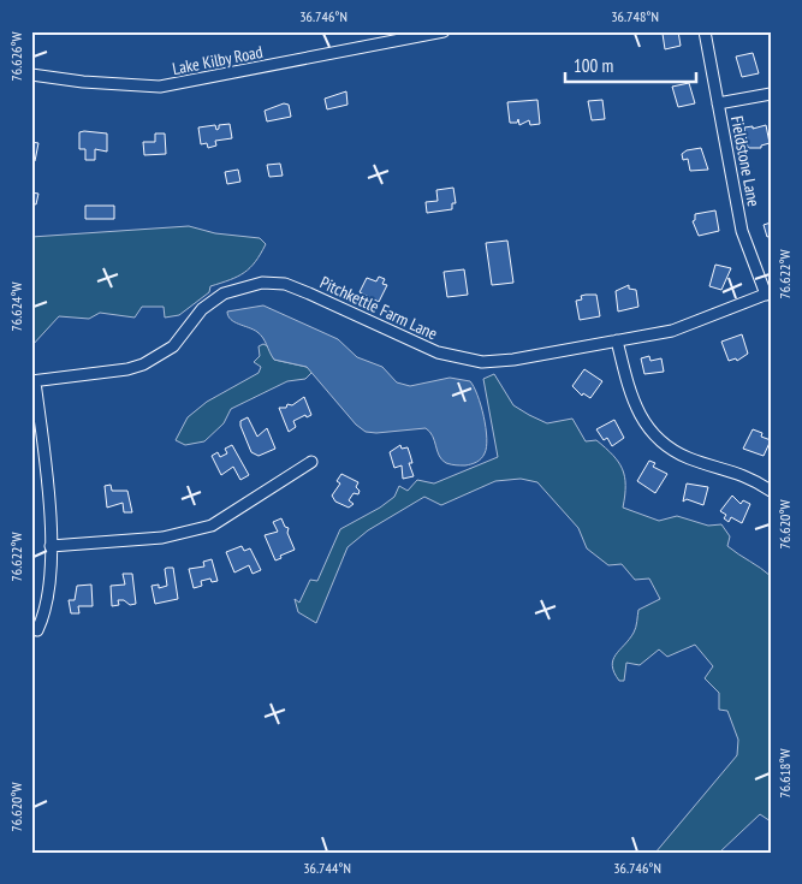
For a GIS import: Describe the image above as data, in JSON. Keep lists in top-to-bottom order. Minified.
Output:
{"streets":{"street":["Lake Kilby Road","Fieldstone Lane","Pitchkettle Farm Lane"]},"crossings":[["Fieldstone Lane","Pitchkettle Farm Lane"]],"scale_bar":"100 m","coordinates":["36.746°N","36.748°N","76.626°W","76.622°W","76.624°W","76.620°W","76.618°W","36.744°N"]}
